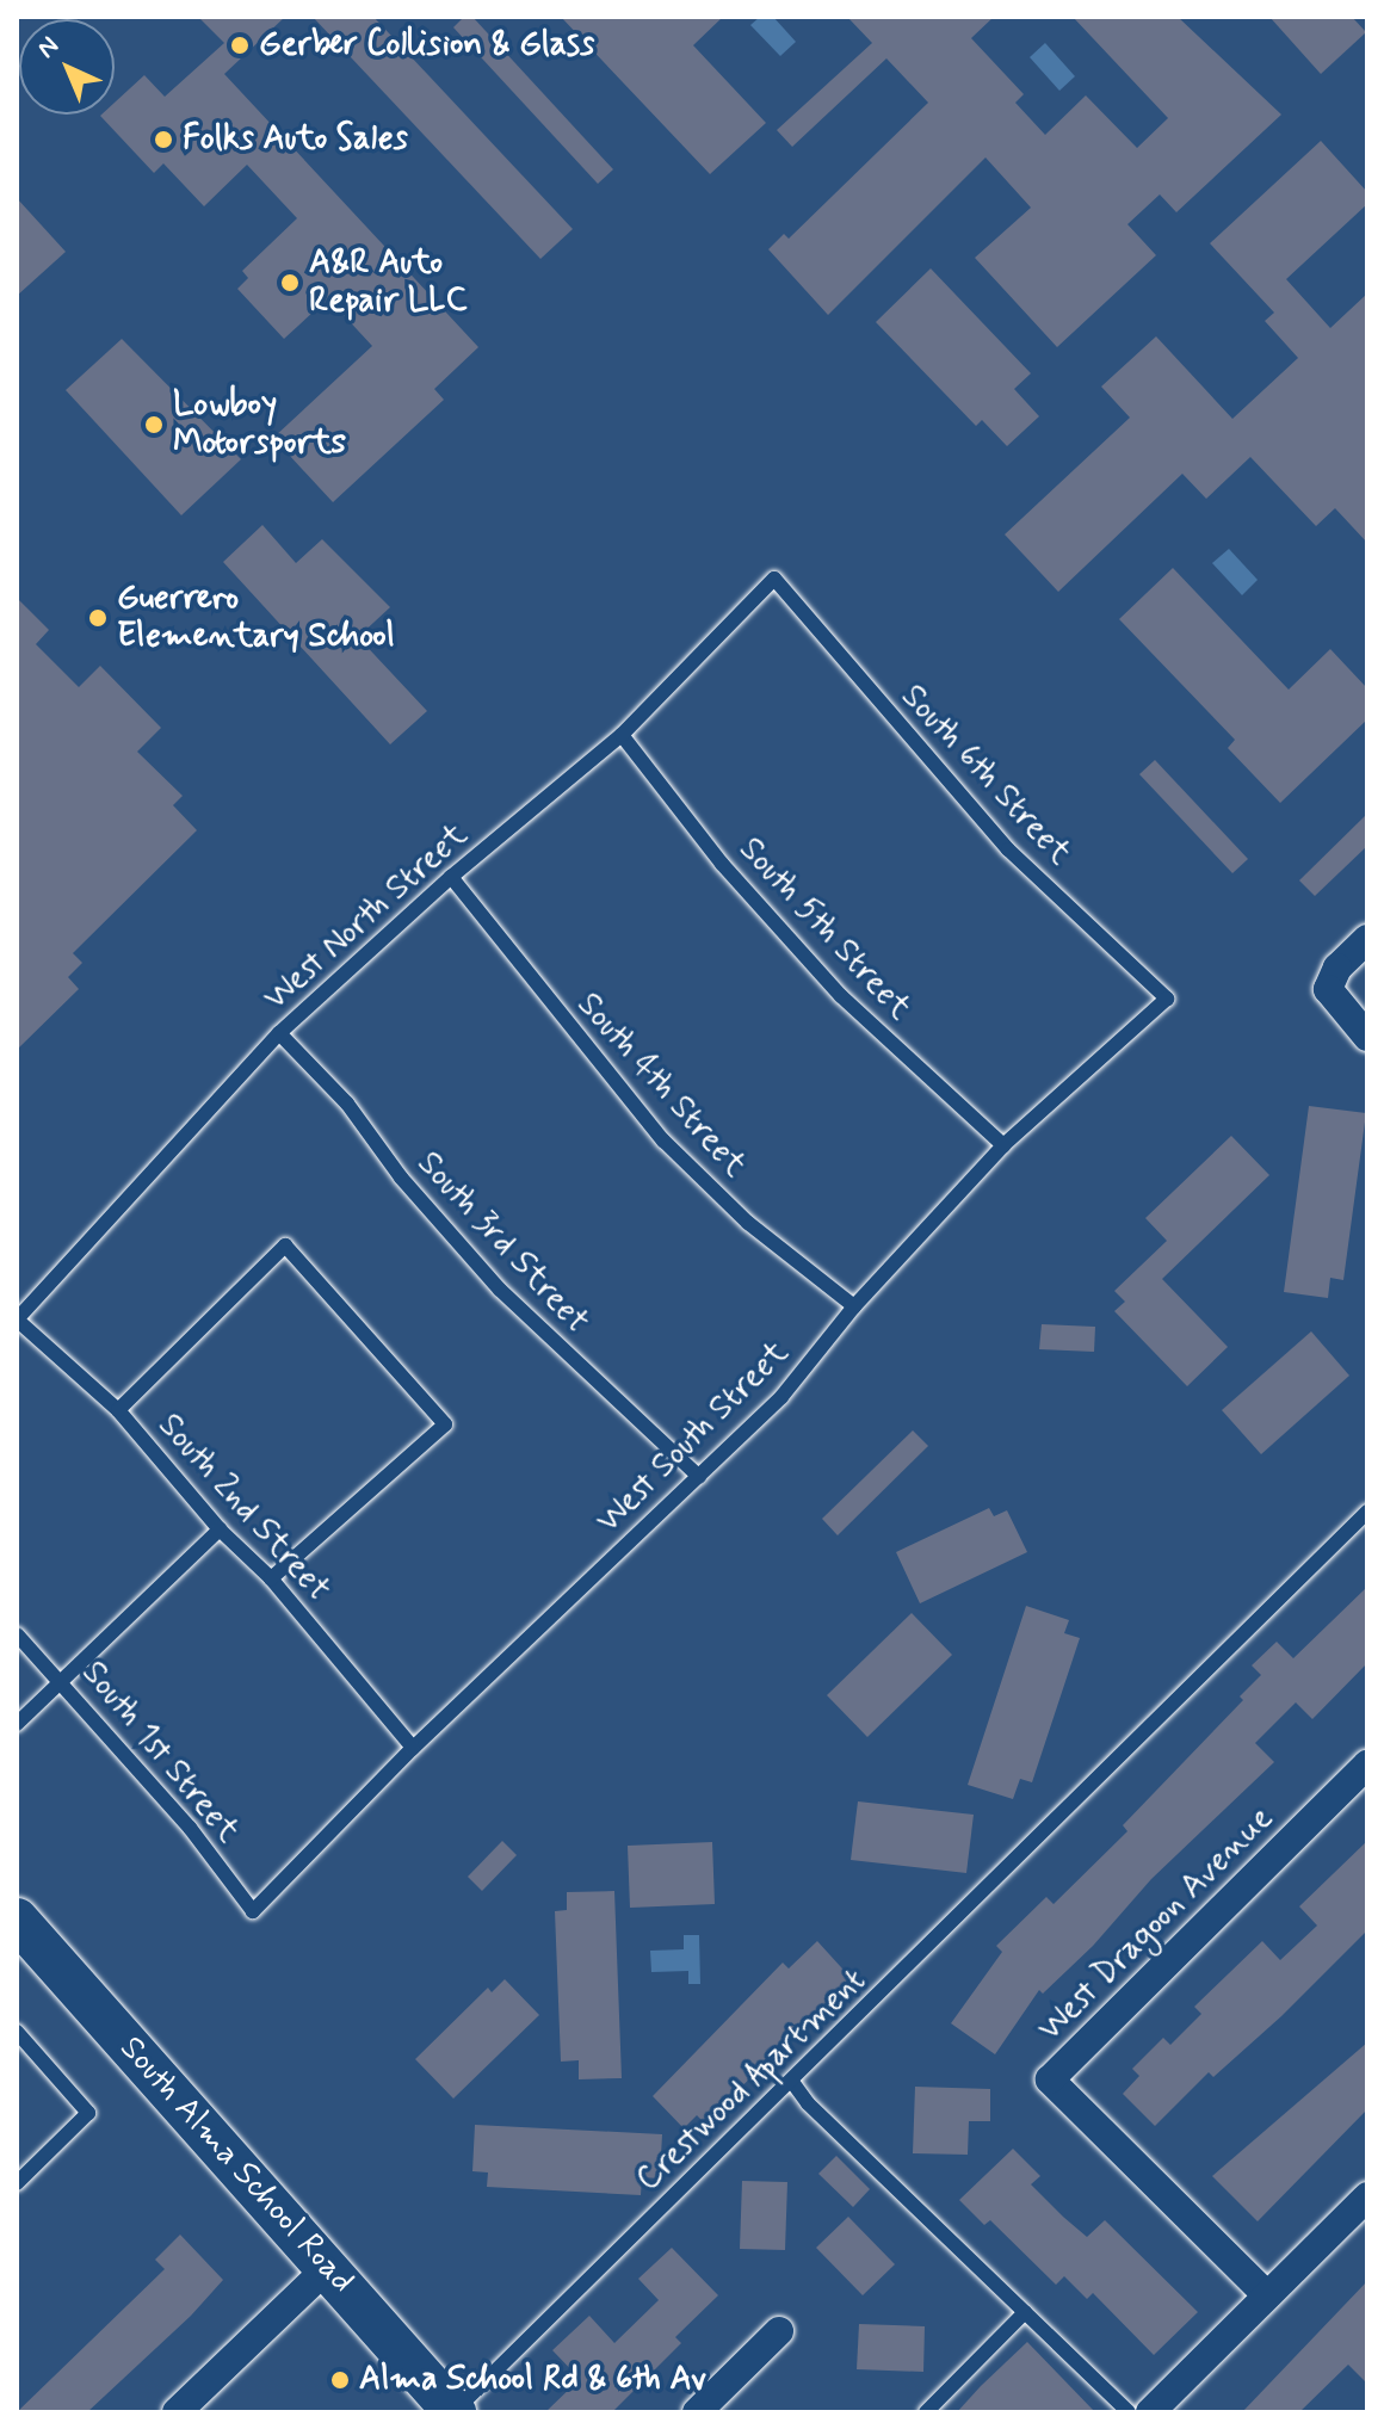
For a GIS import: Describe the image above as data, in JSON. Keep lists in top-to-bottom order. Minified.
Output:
{"streets":{"main road":["South Alma School Road"],"street":["West Dragoon Avenue"],"lane":["South 6th Street","West North Street","South 5th Street","South 4th Street","South 3rd Street","West South Street","South 2nd Street","South 1st Street","Crestwood Apartment"]},"crossings":[["South 6th Street","West North Street"],["South 6th Street","West South Street"],["West North Street","South 5th Street"],["West North Street","South 4th Street"],["West North Street","South 3rd Street"],["West North Street","South 2nd Street"],["South 5th Street","West South Street"],["South 4th Street","West South Street"],["South 3rd Street","West South Street"],["West South Street","South 2nd Street"],["West South Street","South 1st Street"],["Crestwood Apartment","South Alma School Road"]],"places":["Gerber Collision & Glass","Folks Auto Sales","A&R Auto Repair LLC","Lowboy Motorsports","Guerrero Elementary School","Alma School Rd & 6th Av"],"north":"top left"}
